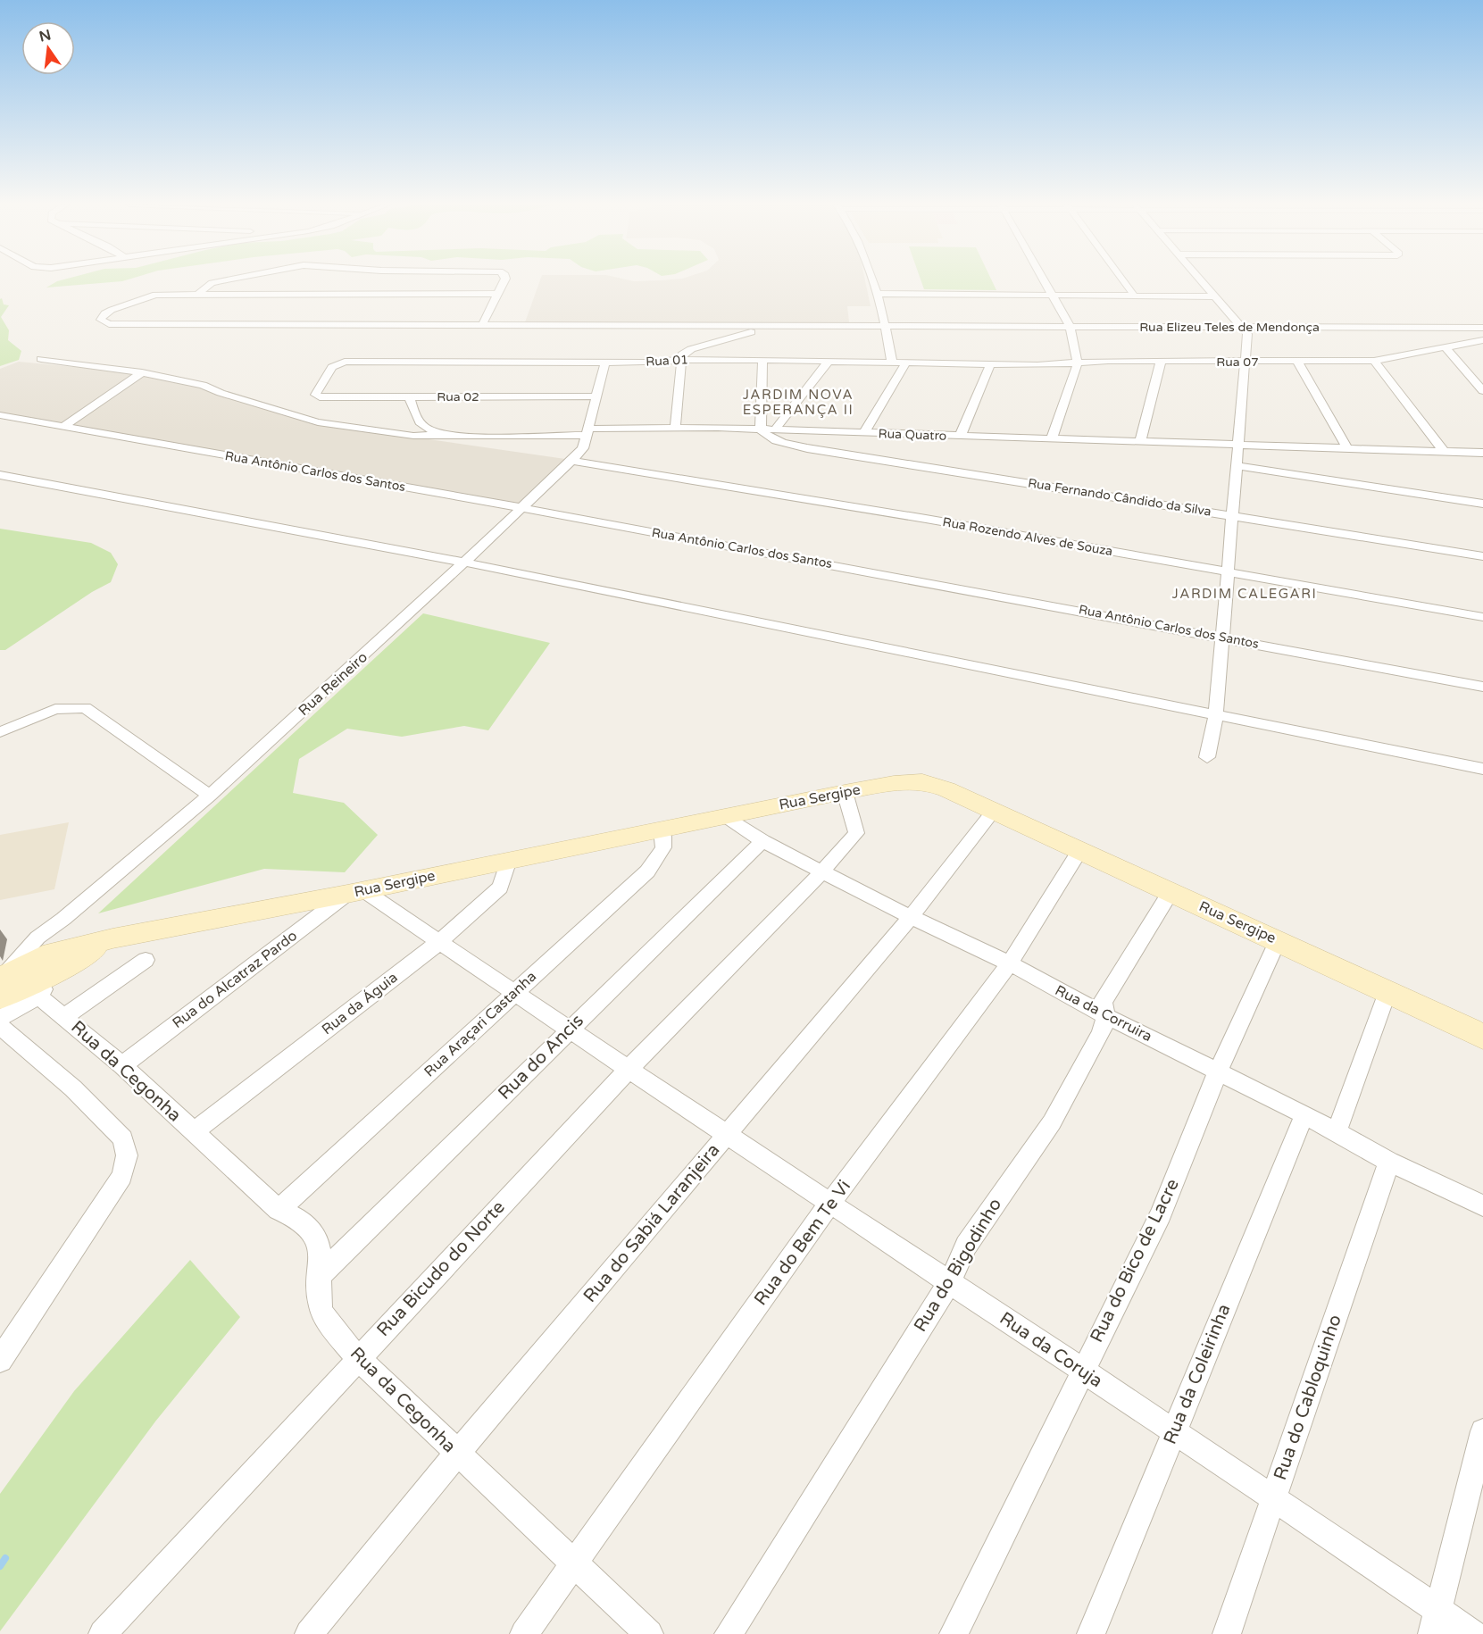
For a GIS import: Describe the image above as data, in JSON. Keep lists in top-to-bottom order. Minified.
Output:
{"streets":{"street":["Rua Elizeu Teles de Mendonça","Rua 01","Rua 07","Rua 02","Rua Quatro","Rua Antônio Carlos dos Santos","Rua Fernando Cândido da Silva","Rua Rozendo Alves de Souza","Rua Reineiro","Rua Sergipe","Rua do Alcatraz Pardo","Rua da Águia","Rua da Corruira","Rua Araçari Castanha","Rua do Ancis","Rua da Cegonha","Rua do Sabiá Laranjeira","Rua do Bem Te Vi","Rua do Bico de Lacre","Rua do Bigodinho","Rua Bicudo do Norte","Rua da Coruja","Rua da Coleirinha","Rua do Cabloquinho"]},"crossings":[["Rua 01","Rua 07"],["Rua 01","Rua 02"],["Rua 01","Rua Reineiro"],["Rua 02","Rua Reineiro"],["Rua Quatro","Rua Fernando Cândido da Silva"],["Rua Quatro","Rua Reineiro"],["Rua Antônio Carlos dos Santos","Rua Reineiro"],["Rua Rozendo Alves de Souza","Rua Reineiro"],["Rua Reineiro","Rua Sergipe"],["Rua Reineiro","Rua da Cegonha"],["Rua Sergipe","Rua do Alcatraz Pardo"],["Rua Sergipe","Rua da Águia"],["Rua Sergipe","Rua da Corruira"],["Rua Sergipe","Rua Araçari Castanha"],["Rua Sergipe","Rua do Sabiá Laranjeira"],["Rua Sergipe","Rua do Bem Te Vi"],["Rua Sergipe","Rua do Bico de Lacre"],["Rua Sergipe","Rua do Bigodinho"],["Rua do Alcatraz Pardo","Rua da Cegonha"],["Rua da Águia","Rua da Cegonha"],["Rua da Corruira","Rua do Ancis"],["Rua da Corruira","Rua do Sabiá Laranjeira"],["Rua da Corruira","Rua do Bem Te Vi"],["Rua da Corruira","Rua do Bico de Lacre"],["Rua da Corruira","Rua do Bigodinho"],["Rua da Corruira","Rua Bicudo do Norte"],["Rua da Corruira","Rua da Coleirinha"],["Rua da Corruira","Rua do Cabloquinho"],["Rua Araçari Castanha","Rua da Cegonha"],["Rua Araçari Castanha","Rua da Coruja"],["Rua do Ancis","Rua da Cegonha"],["Rua do Ancis","Rua da Coruja"],["Rua da Cegonha","Rua do Sabiá Laranjeira"],["Rua da Cegonha","Rua do Bem Te Vi"],["Rua da Cegonha","Rua Bicudo do Norte"],["Rua do Sabiá Laranjeira","Rua da Coruja"],["Rua do Bem Te Vi","Rua da Coruja"],["Rua do Bico de Lacre","Rua da Coruja"],["Rua do Bigodinho","Rua da Coruja"],["Rua Bicudo do Norte","Rua da Coruja"],["Rua da Coruja","Rua da Coleirinha"],["Rua da Coruja","Rua do Cabloquinho"]],"districts":["JARDIM NOVA ESPERANÇA II","JARDIM CALEGARI"],"north":"top"}
